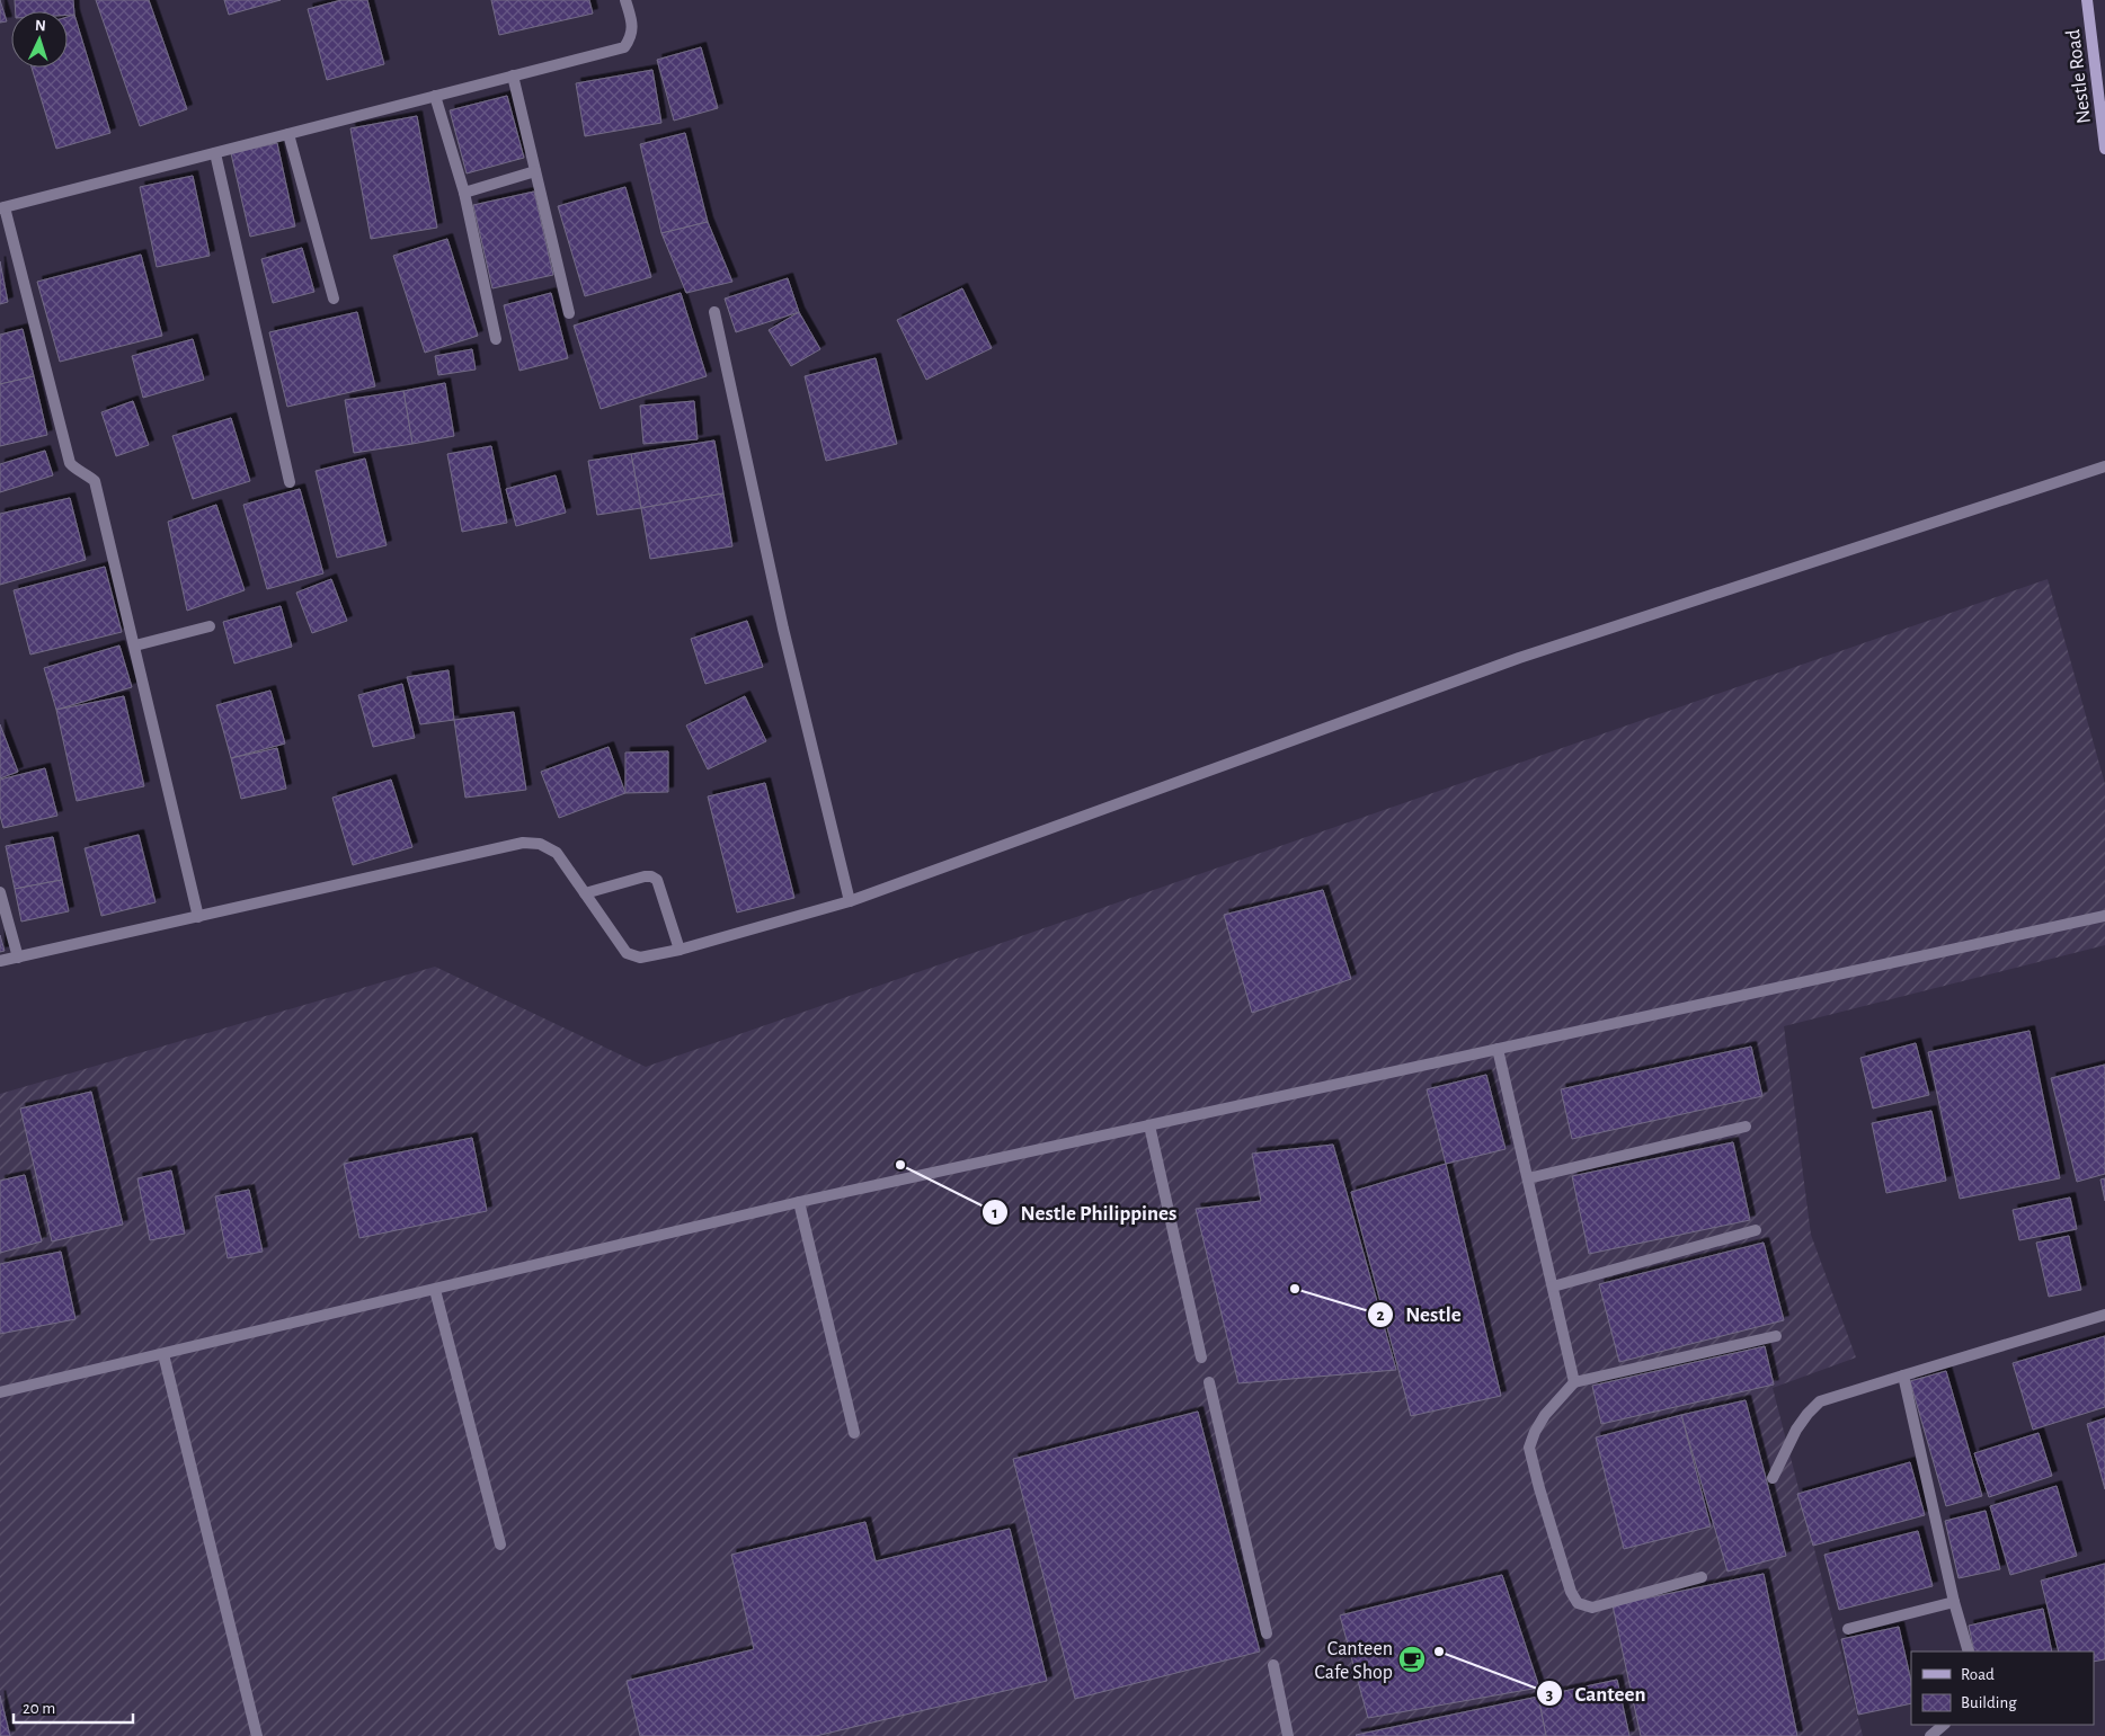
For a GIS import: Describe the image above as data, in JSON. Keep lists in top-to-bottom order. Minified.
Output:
{"streets":{"street":["Nestle Road"]},"places":{"other":["Nestle Philippines","Nestle","Canteen"],"cafe":["Canteen Cafe Shop"]},"legend":["Road","Building"],"scale_bar":"20 m","north":"top"}
